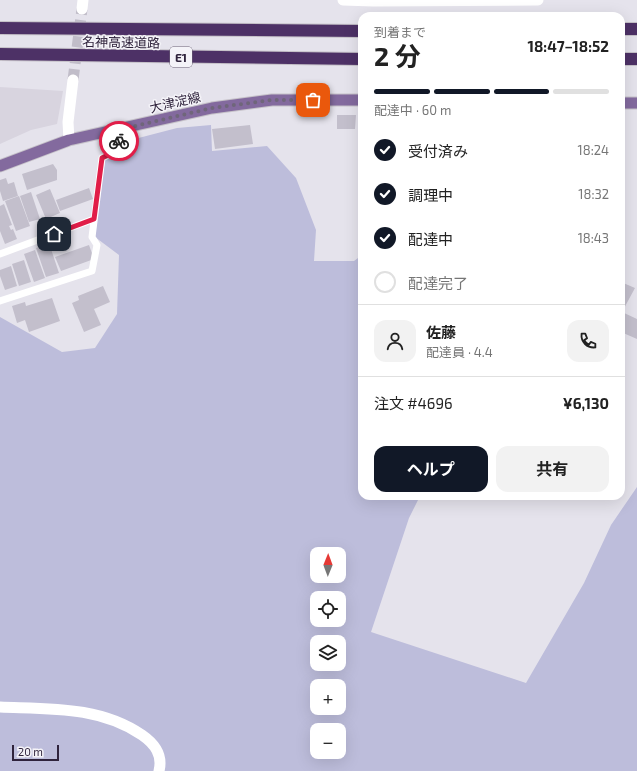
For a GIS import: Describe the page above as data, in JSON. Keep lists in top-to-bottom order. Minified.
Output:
{"streets":{"highway":["名神高速道路","E1"],"main road":["大津淀線"]},"scale_bar":"20 m","north":"top","page":{"heading":["2 分","到着まで","18:47–18:52"],"panel":["佐藤","配達員 · 4.4","注文 #4696","¥6,130"],"bar":"配達中 · 60 m","list":[["受付済み","18:24"],["調理中","18:32"],["配達中","18:43"],"配達完了"],"buttons":["ヘルプ","共有"],"map_buttons":["+","−"],"scale":"20 m"}}
